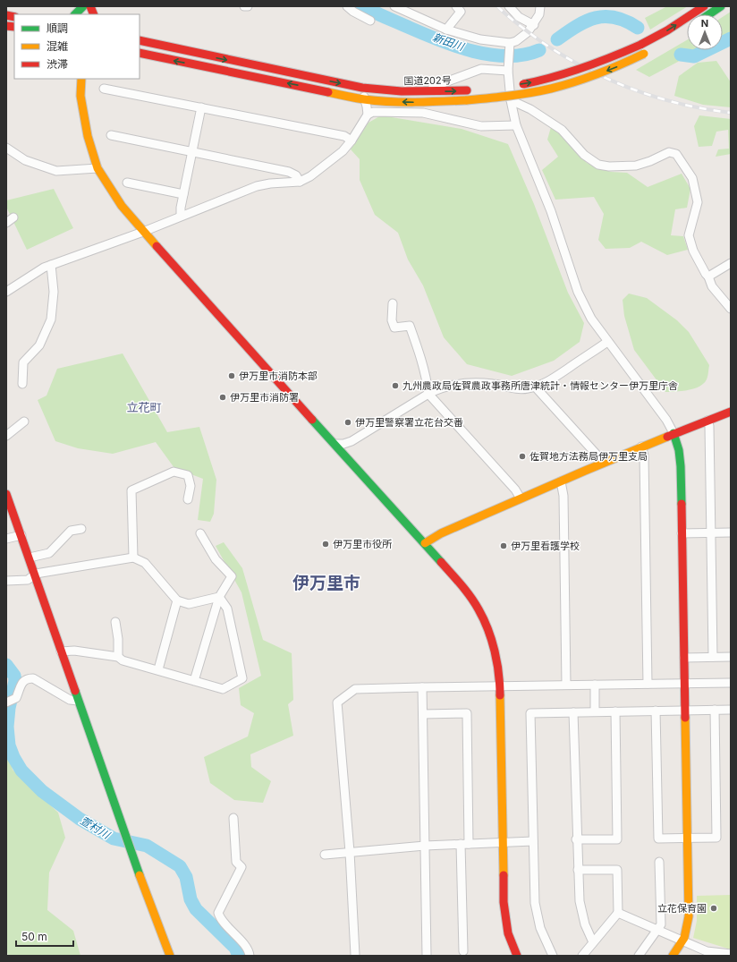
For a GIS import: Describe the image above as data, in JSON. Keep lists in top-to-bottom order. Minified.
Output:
{"streets":{"main road":["国道202号"]},"districts":["立花町","伊万里市"],"water":["新田川","萱村川"],"places":["伊万里市消防本部","九州農政局佐賀農政事務所唐津統計・情報センター伊万里庁舎","伊万里市消防署","伊万里警察署立花台交番","佐賀地方法務局伊万里支局","伊万里市役所","伊万里看護学校","立花保育園"],"legend":["順調","混雑","渋滞"],"scale_bar":"50 m","north":"top"}
